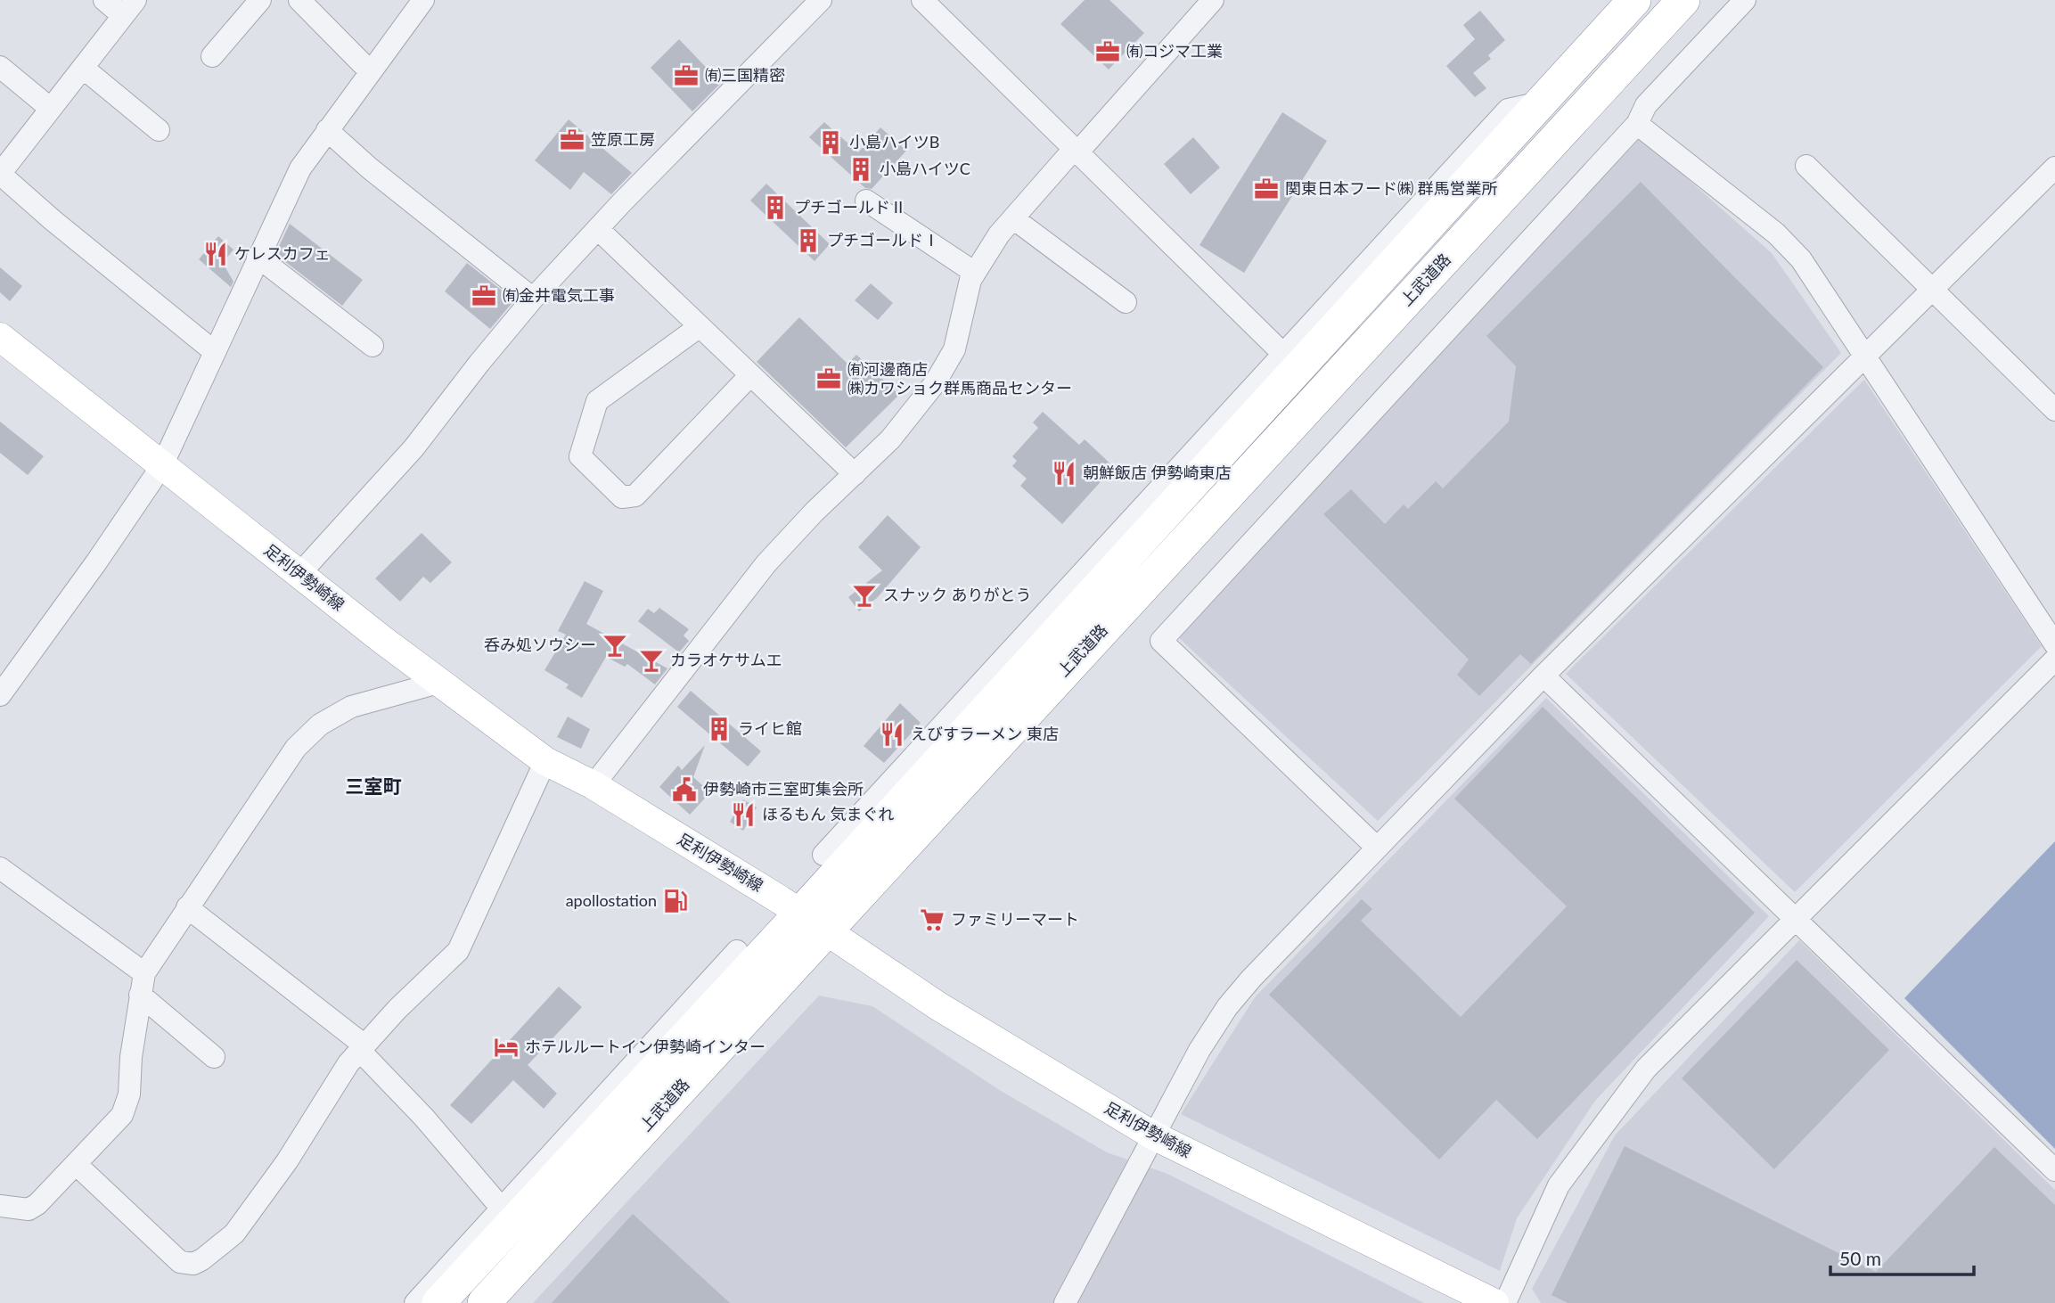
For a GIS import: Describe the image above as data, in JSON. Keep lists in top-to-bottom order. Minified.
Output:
{"streets":{"highway":["上武道路"],"main road":["足利伊勢崎線"]},"crossings":[["上武道路","足利伊勢崎線"]],"districts":["三室町"],"places":{"office":["㈲コジマ工業","㈲三国精密","笠原工房","関東日本フード㈱ 群馬営業所","㈲金井電気工事","㈲河邊商店 ㈱カワショク群馬商品センター"],"building":["小島ハイツB","小島ハイツC","プチゴールドⅡ","プチゴールドⅠ","ライヒ館"],"restaurant":["ケレスカフェ","朝鮮飯店 伊勢崎東店","えびすラーメン 東店","ほるもん 気まぐれ"],"bar":["スナック ありがとう","呑み処ソウシー","カラオケサムエ"],"public building":["伊勢崎市三室町集会所"],"fuel station":["apollostation"],"supermarket":["ファミリーマート"],"hotel":["ホテルルートイン伊勢崎インター"]},"scale_bar":"50 m"}
